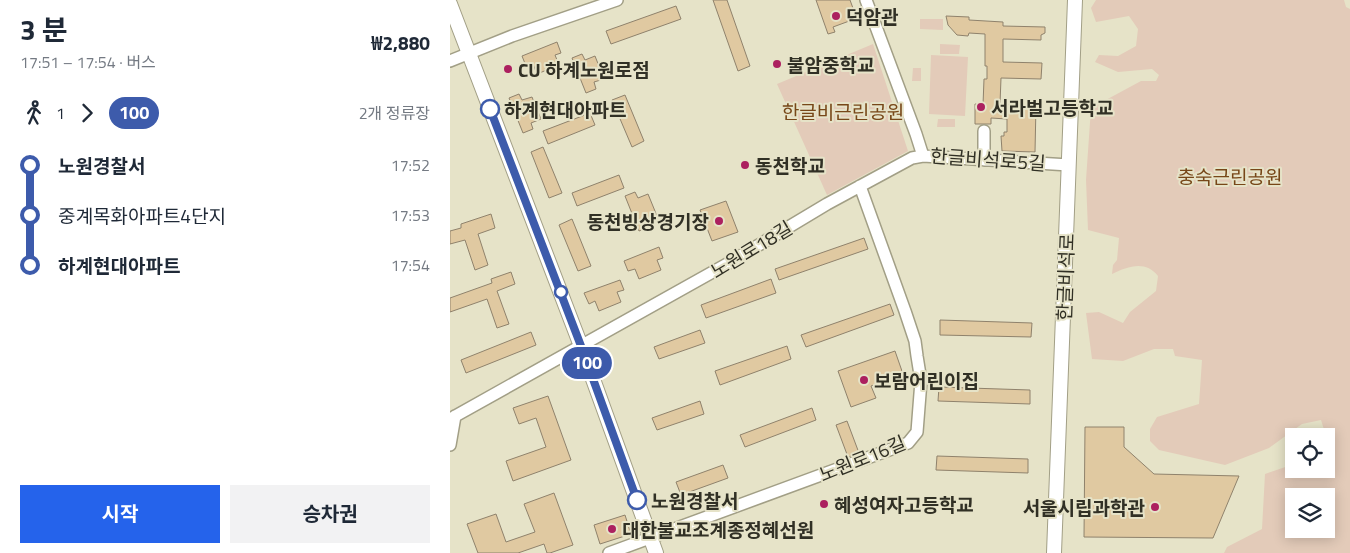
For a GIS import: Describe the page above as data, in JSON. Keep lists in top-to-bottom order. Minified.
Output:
{"streets":{"main road":["한글비석로"],"street":["한글비석로5길","노원로18길","노원로16길"]},"crossings":[["한글비석로5길","노원로18길"],["한글비석로5길","한글비석로"],["노원로18길","노원로16길"]],"parks":["한글비근린공원","충숙근린공원"],"places":["덕암관","불암중학교","CU 하계노원로점","서라벌고등학교","하계현대아파트","동천학교","동천빙상경기장","보람어린이집","노원경찰서","혜성여자고등학교","서울시립과학관","대한불교조계종정혜선원"],"lines":["bus line 100"],"page":{"heading":["3 분","17:51 – 17:54 · 버스","₩2,880"],"on_map":"100","legs":["1","100","2개 정류장"],"list":[{"name":"노원경찰서","value":"17:52"},{"name":"중계목화아파트4단지","value":"17:53"},{"name":"하계현대아파트","value":"17:54"}],"buttons":["시작","승차권"]}}
